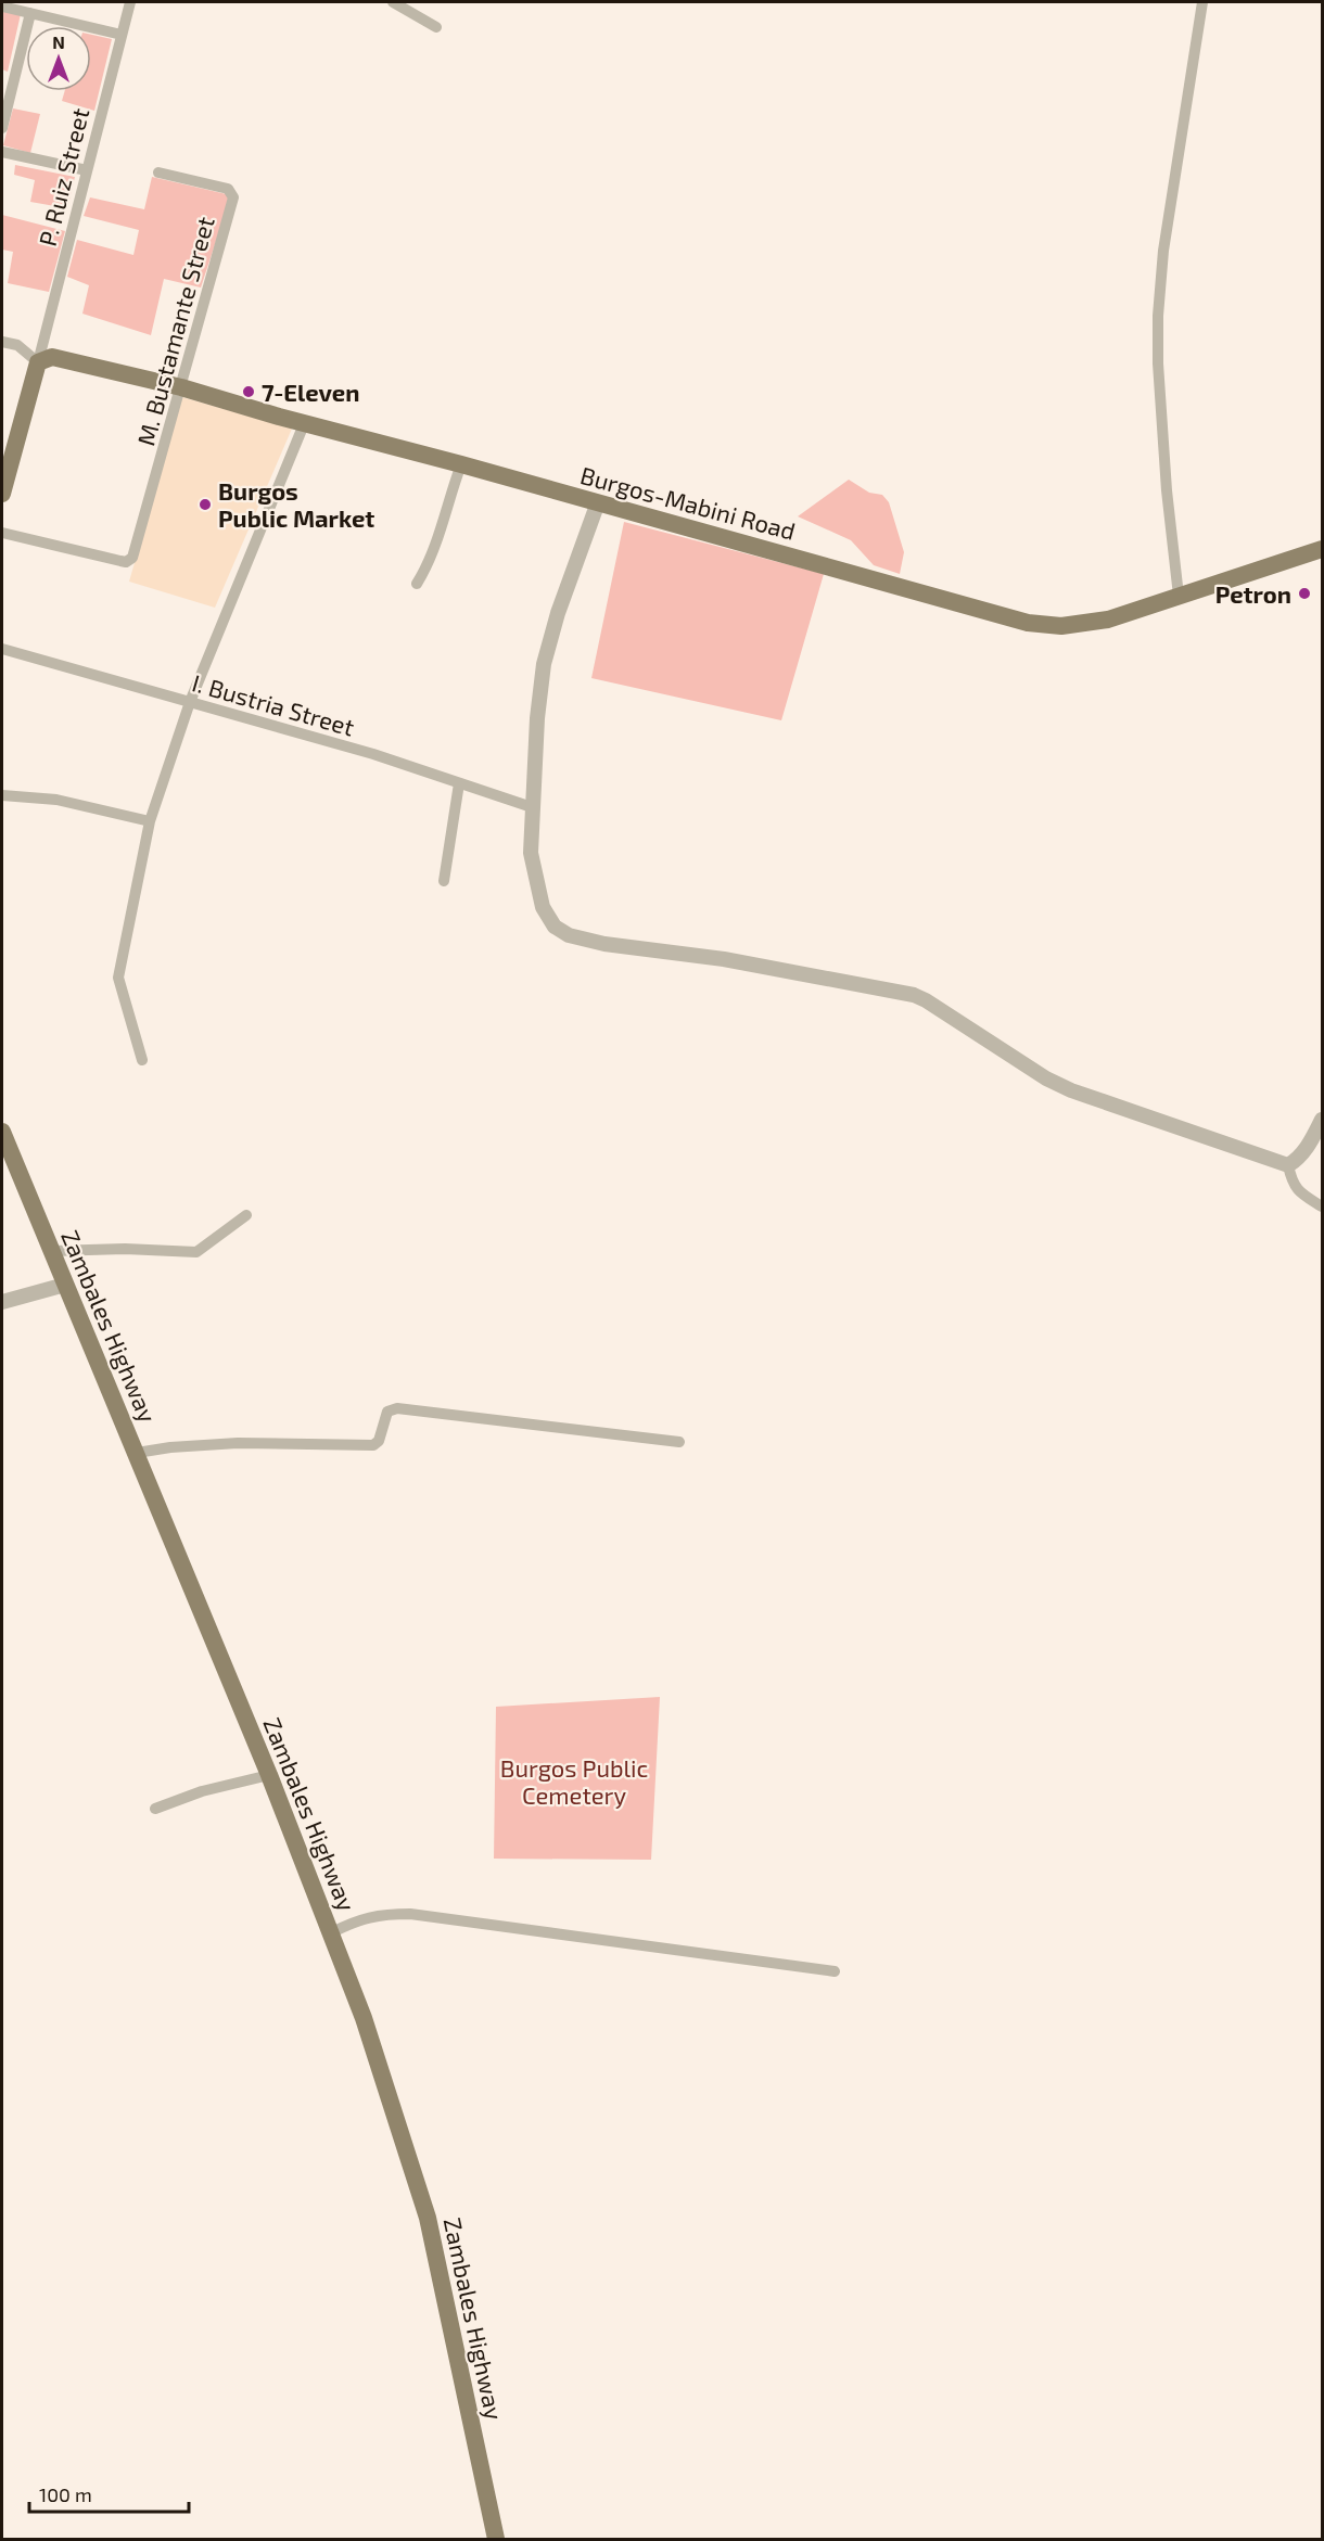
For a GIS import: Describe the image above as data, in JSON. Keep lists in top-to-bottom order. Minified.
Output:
{"streets":{"main road":["Burgos-Mabini Road","Zambales Highway"],"street":["P. Ruiz Street","M. Bustamante Street","I. Bustria Street"]},"crossings":[["P. Ruiz Street","Burgos-Mabini Road"],["M. Bustamante Street","Burgos-Mabini Road"]],"parks":["Burgos Public Cemetery"],"places":["7-Eleven","Burgos Public Market","Petron"],"scale_bar":"100 m","north":"top"}
